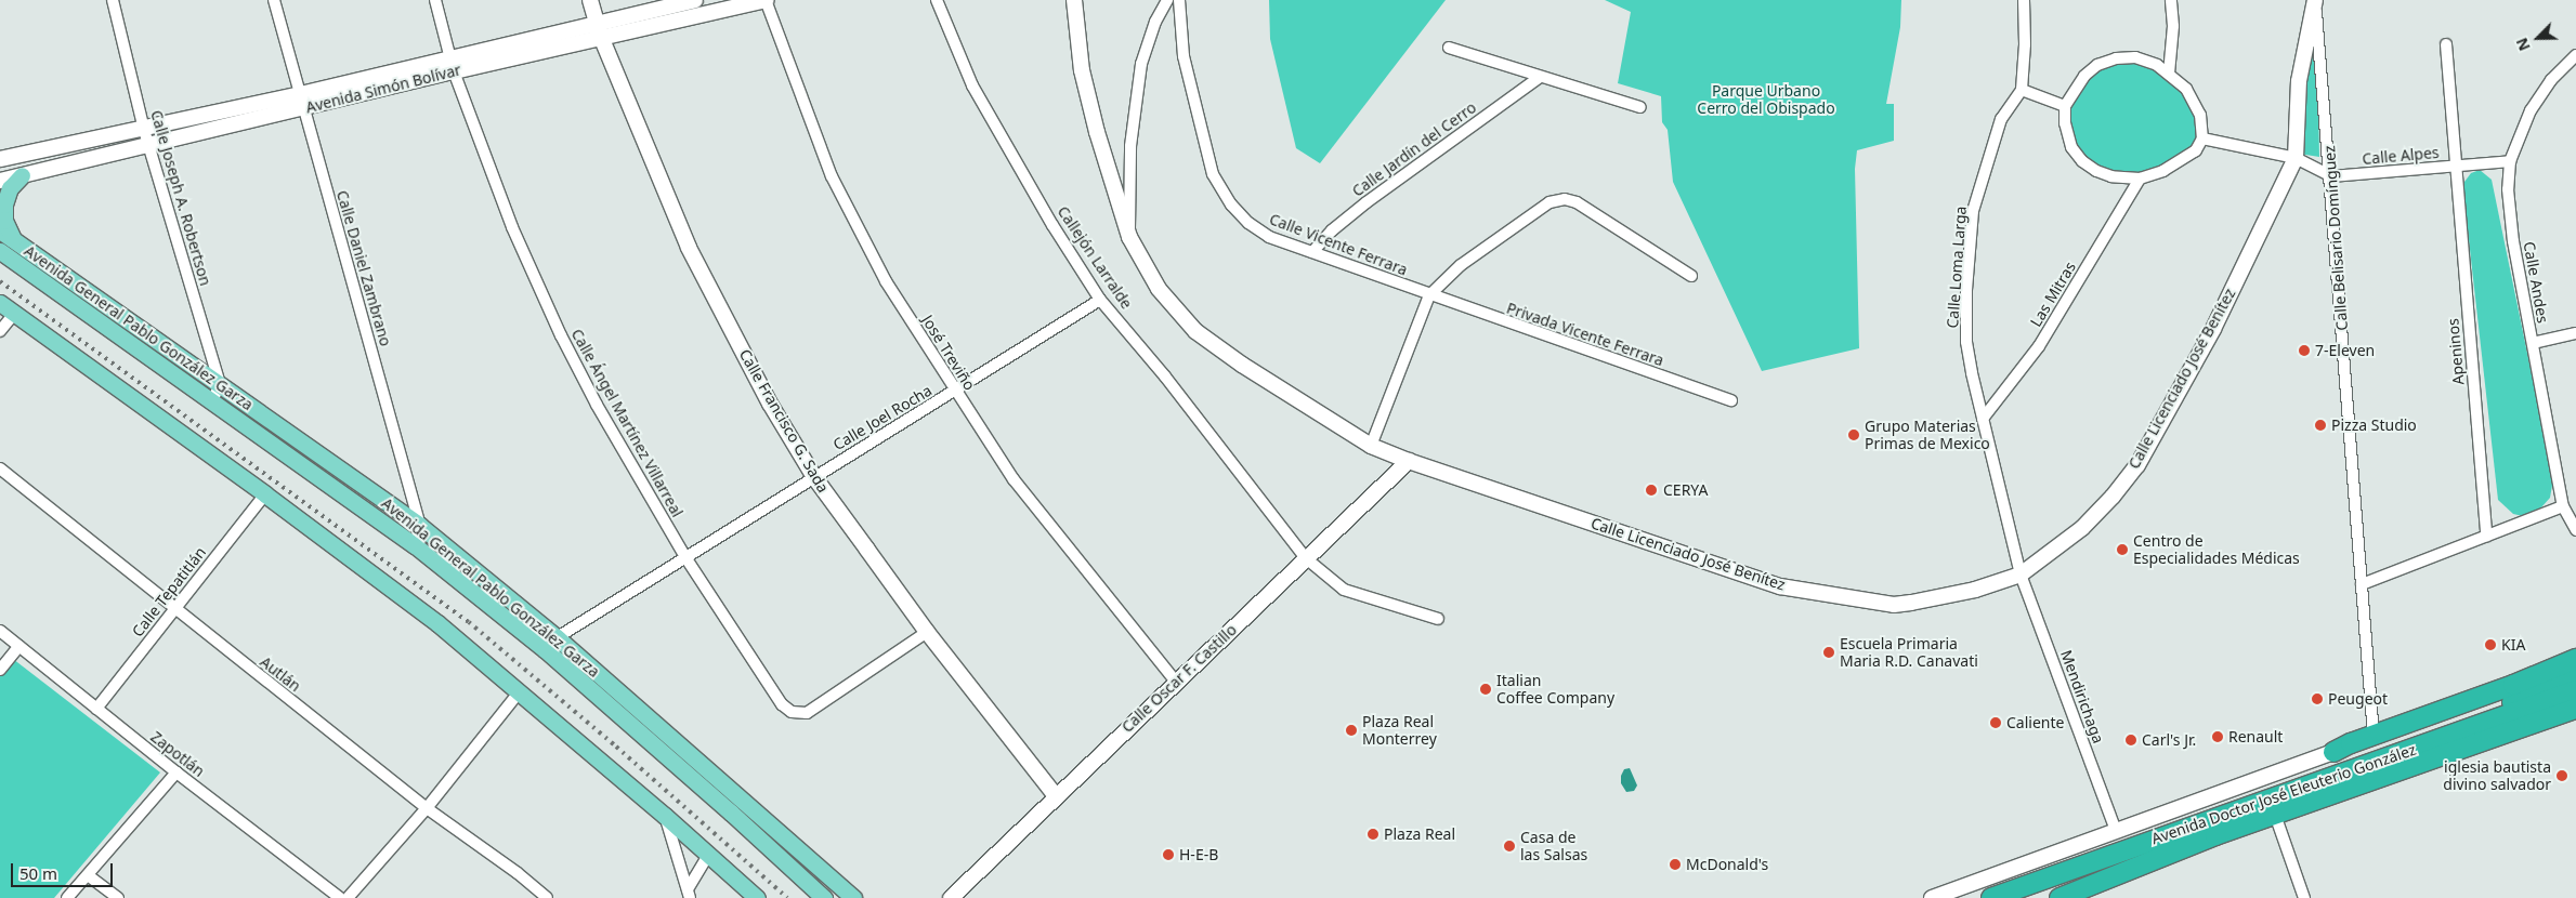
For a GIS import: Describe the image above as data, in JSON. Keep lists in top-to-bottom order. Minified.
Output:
{"streets":{"highway":["Avenida Doctor José Eleuterio González"],"main road":["Avenida General Pablo González Garza"],"street":["Avenida Simón Bolívar","Calle Jardín del Cerro","Calle Alpes","Calle Joseph A. Robertson","Calle Belisario Domínguez","Calle Vicente Ferrara","Callejón Larralde","Calle Loma Larga","Calle Daniel Zambrano","Calle Andes","Las Mitras","Privada Vicente Ferrara","Apeninos","José Treviño","Calle Licenciado José Benítez","Calle Joel Rocha","Calle Francisco G. Sada","Calle Ángel Martínez Villarreal","Calle Tepatitlán","Autlán","Calle Oscar F. Castillo","Mendirichaga","Zapotlán"]},"crossings":[["Avenida Simón Bolívar","Calle Joseph A. Robertson"],["Avenida Simón Bolívar","Calle Daniel Zambrano"],["Avenida Simón Bolívar","José Treviño"],["Avenida Simón Bolívar","Calle Francisco G. Sada"],["Avenida Simón Bolívar","Calle Ángel Martínez Villarreal"],["Calle Jardín del Cerro","Calle Vicente Ferrara"],["Calle Alpes","Calle Belisario Domínguez"],["Calle Alpes","Calle Andes"],["Calle Alpes","Apeninos"],["Calle Joseph A. Robertson","Avenida General Pablo González Garza"],["Calle Belisario Domínguez","Calle Licenciado José Benítez"],["Calle Vicente Ferrara","Privada Vicente Ferrara"],["Callejón Larralde","Calle Joel Rocha"],["Callejón Larralde","Calle Oscar F. Castillo"],["Calle Loma Larga","Las Mitras"],["Calle Loma Larga","Calle Licenciado José Benítez"],["Calle Loma Larga","Mendirichaga"],["Calle Daniel Zambrano","Avenida General Pablo González Garza"],["Avenida General Pablo González Garza","Calle Joel Rocha"],["José Treviño","Calle Joel Rocha"],["José Treviño","Calle Oscar F. Castillo"],["Calle Licenciado José Benítez","Calle Oscar F. Castillo"],["Calle Licenciado José Benítez","Mendirichaga"],["Calle Joel Rocha","Calle Francisco G. Sada"],["Calle Joel Rocha","Calle Ángel Martínez Villarreal"],["Calle Francisco G. Sada","Calle Ángel Martínez Villarreal"],["Calle Francisco G. Sada","Calle Oscar F. Castillo"],["Calle Tepatitlán","Autlán"],["Calle Tepatitlán","Zapotlán"],["Mendirichaga","Avenida Doctor José Eleuterio González"]],"parks":["Parque Urbano Cerro del Obispado"],"places":["7-Eleven","Pizza Studio","Grupo Materias Primas de Mexico","CERYA","Centro de Especialidades Médicas","KIA","Escuela Primaria Maria R.D. Canavati","Italian Coffee Company","Peugeot","Caliente","Plaza Real Monterrey","Renault","Carl's Jr.","iglesia bautista divino salvador","Plaza Real","Casa de las Salsas","H-E-B","McDonald's"],"scale_bar":"50 m","north":"bottom left"}
